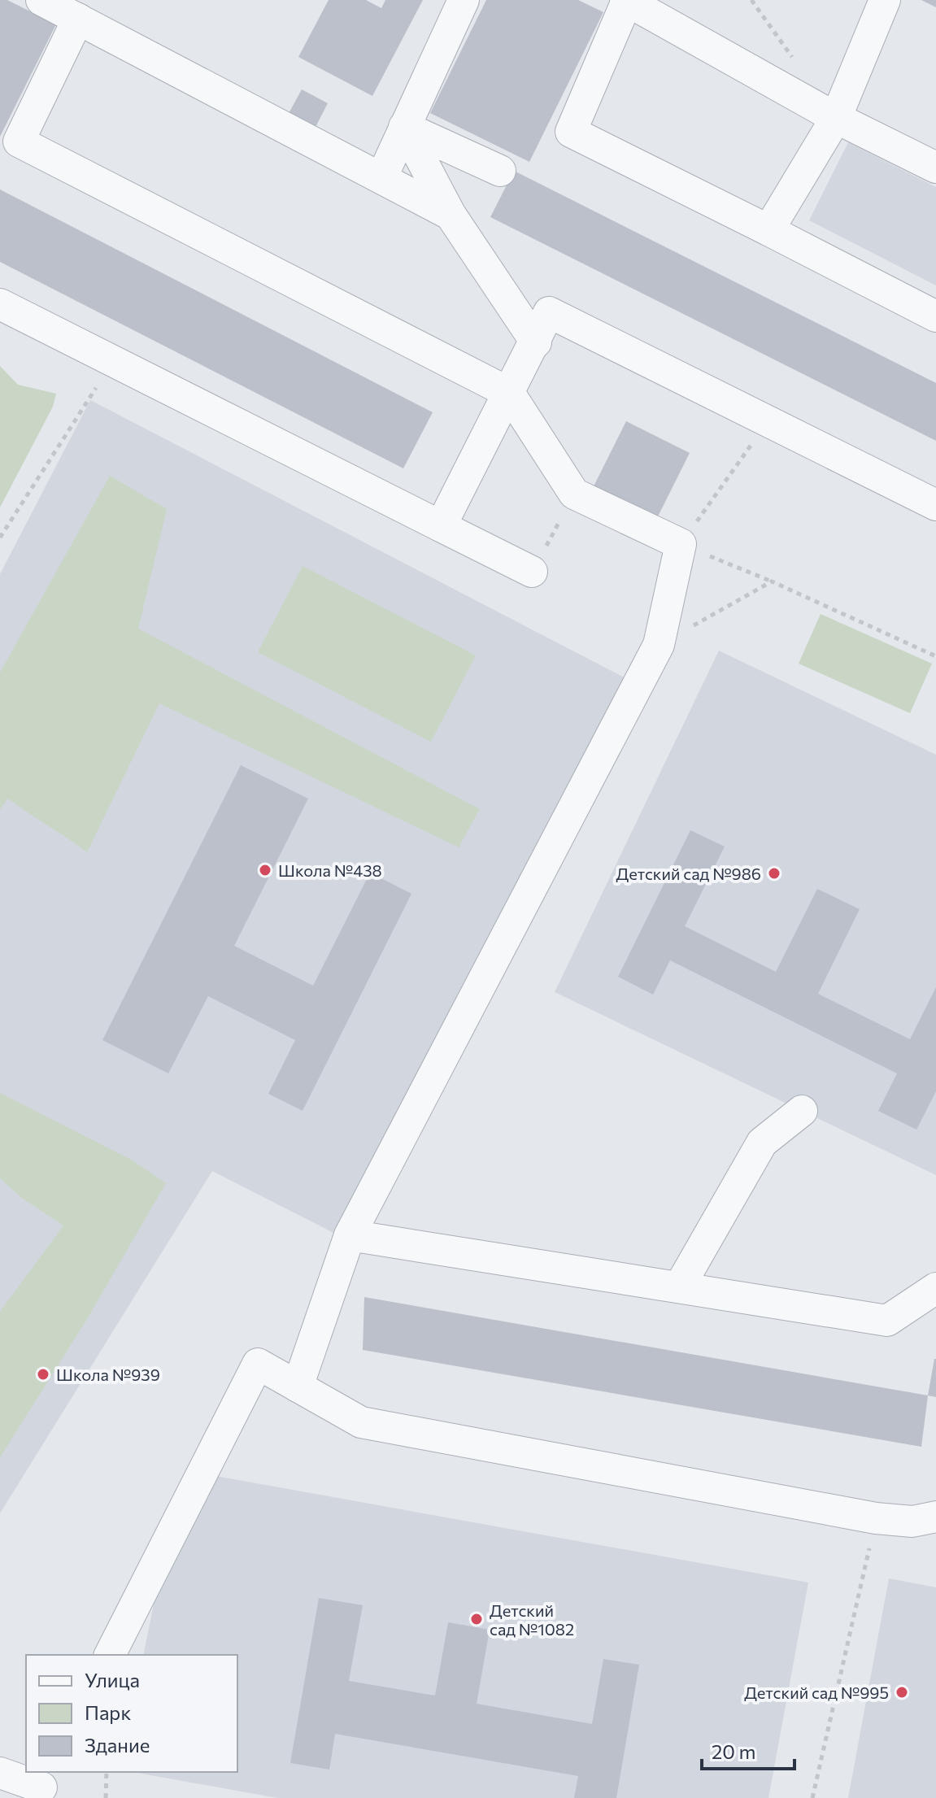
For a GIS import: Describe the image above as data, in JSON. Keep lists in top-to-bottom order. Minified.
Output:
{"places":["Школа №438","Детский сад №986","Школа №939","Детский сад №1082","Детский сад №995"],"legend":["Улица","Парк","Здание"],"scale_bar":"20 m"}
